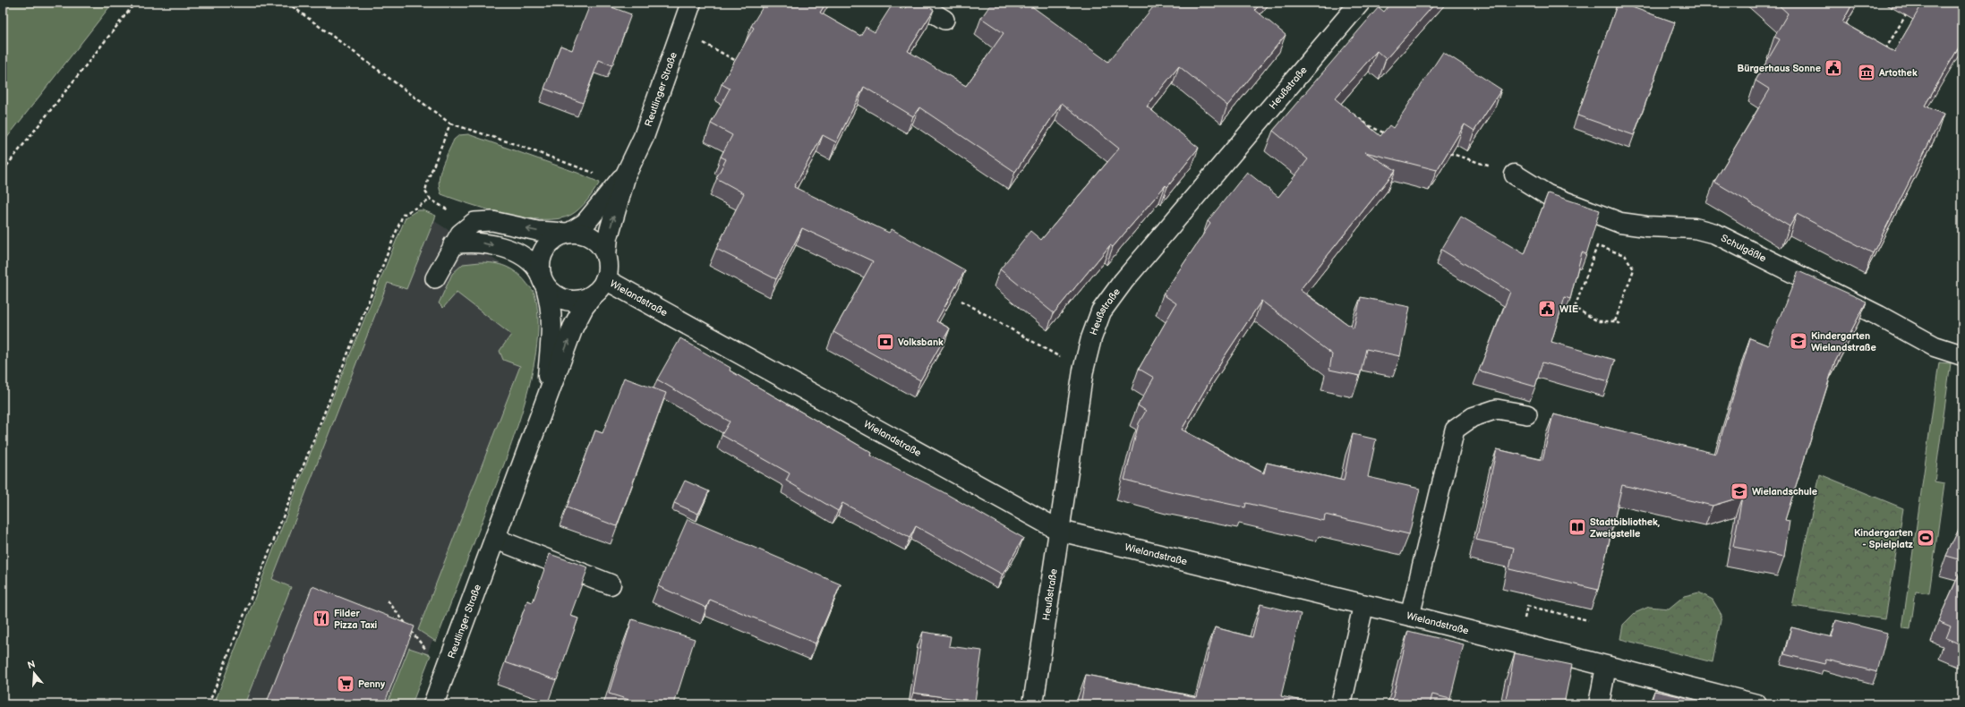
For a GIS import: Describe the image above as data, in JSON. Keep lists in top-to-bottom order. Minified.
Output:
{"streets":{"street":["Heußstraße","Reutlinger Straße","Schulgäßle","Wielandstraße"]},"crossings":[["Heußstraße","Wielandstraße"],["Reutlinger Straße","Wielandstraße"]],"places":{"public building":["Bürgerhaus Sonne","WIE"],"museum":["Artothek"],"school or university":["Kindergarten Wielandstraße","Wielandschule"],"bank":["Volksbank"],"library":["Stadtbibliothek, Zweigstelle"],"sports":["Kindergarten - Spielplatz"],"restaurant":["Filder Pizza Taxi"],"supermarket":["Penny"]},"north":"top"}
